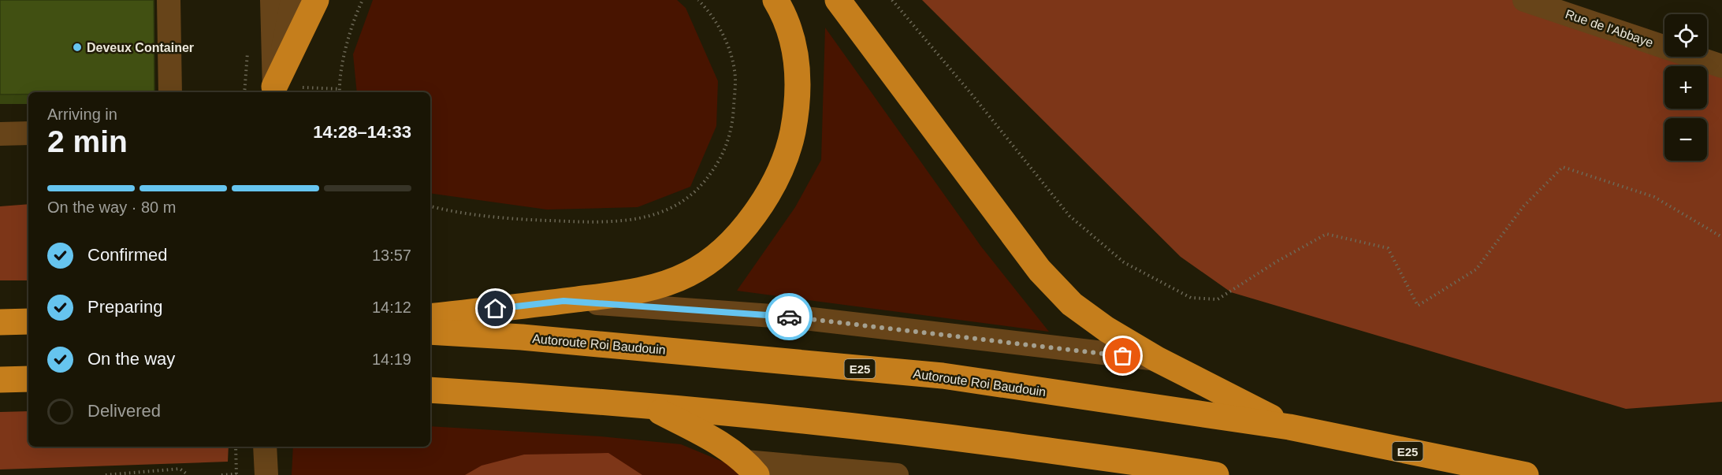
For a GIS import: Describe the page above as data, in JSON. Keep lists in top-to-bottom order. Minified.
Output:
{"streets":{"highway":["Autoroute Roi Baudouin","E25"],"street":["Rue de l'Abbaye"]},"places":["Deveux Container"],"page":{"map_buttons":["+","−"],"heading":["2 min","Arriving in","14:28–14:33"],"bar":"On the way · 80 m","list":[["Confirmed","13:57"],["Preparing","14:12"],["On the way","14:19"],"Delivered"]}}
